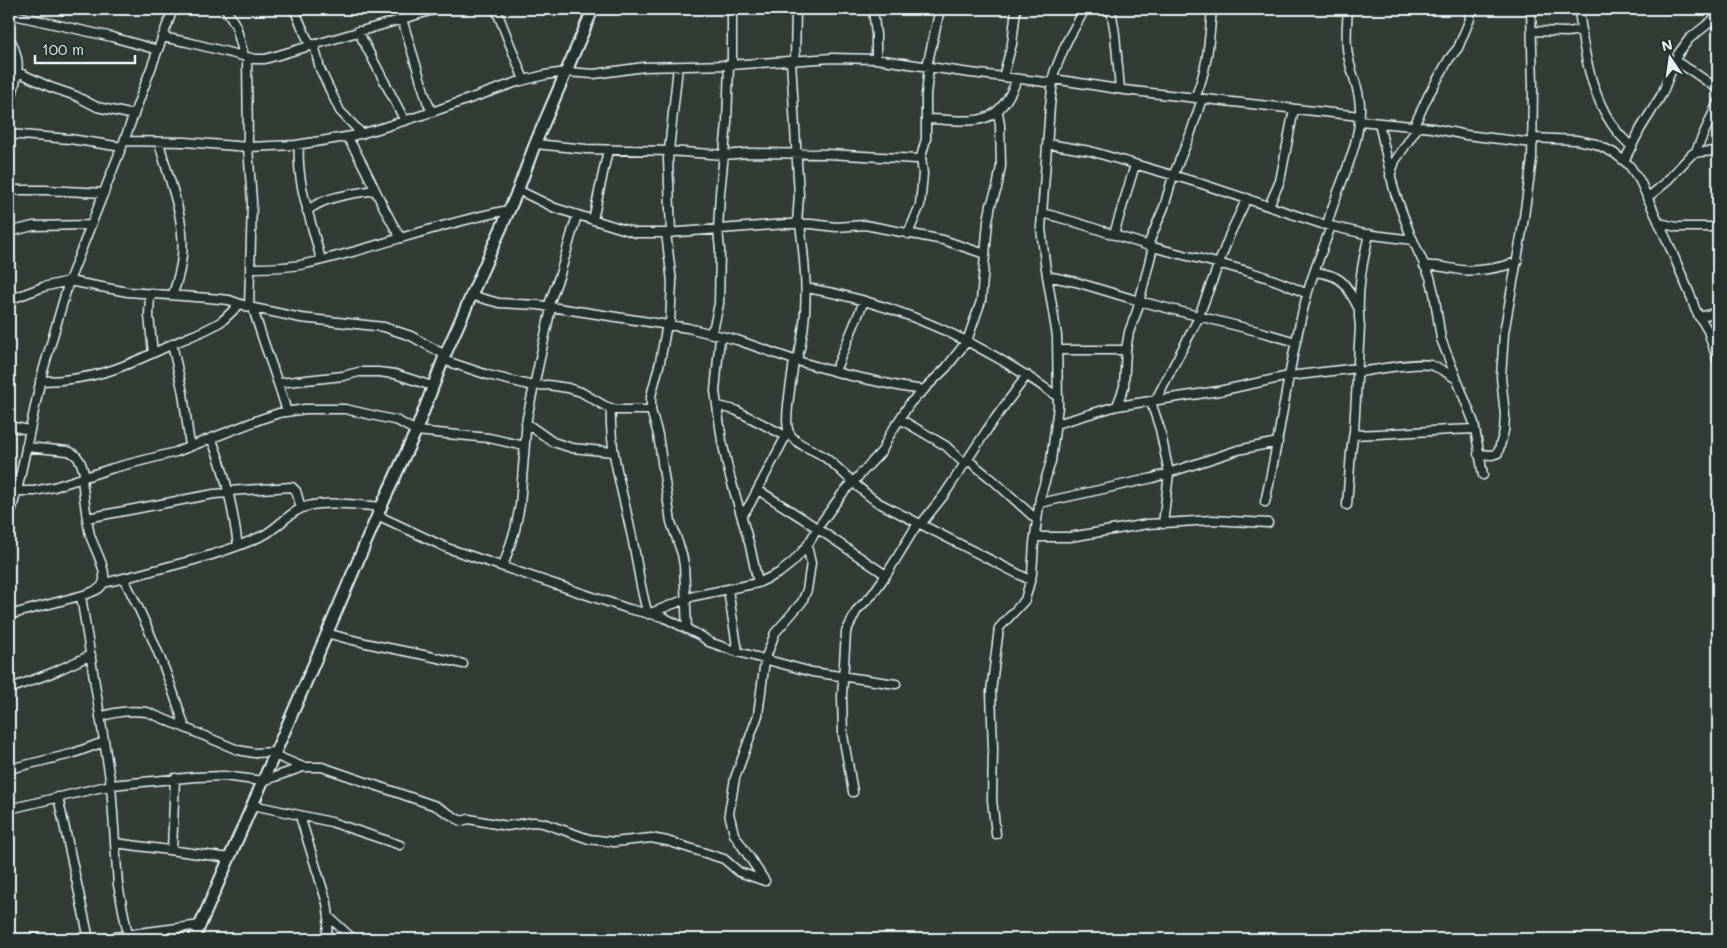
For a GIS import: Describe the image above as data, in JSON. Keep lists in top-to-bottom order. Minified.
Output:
{"scale_bar":"100 m","north":"top"}
